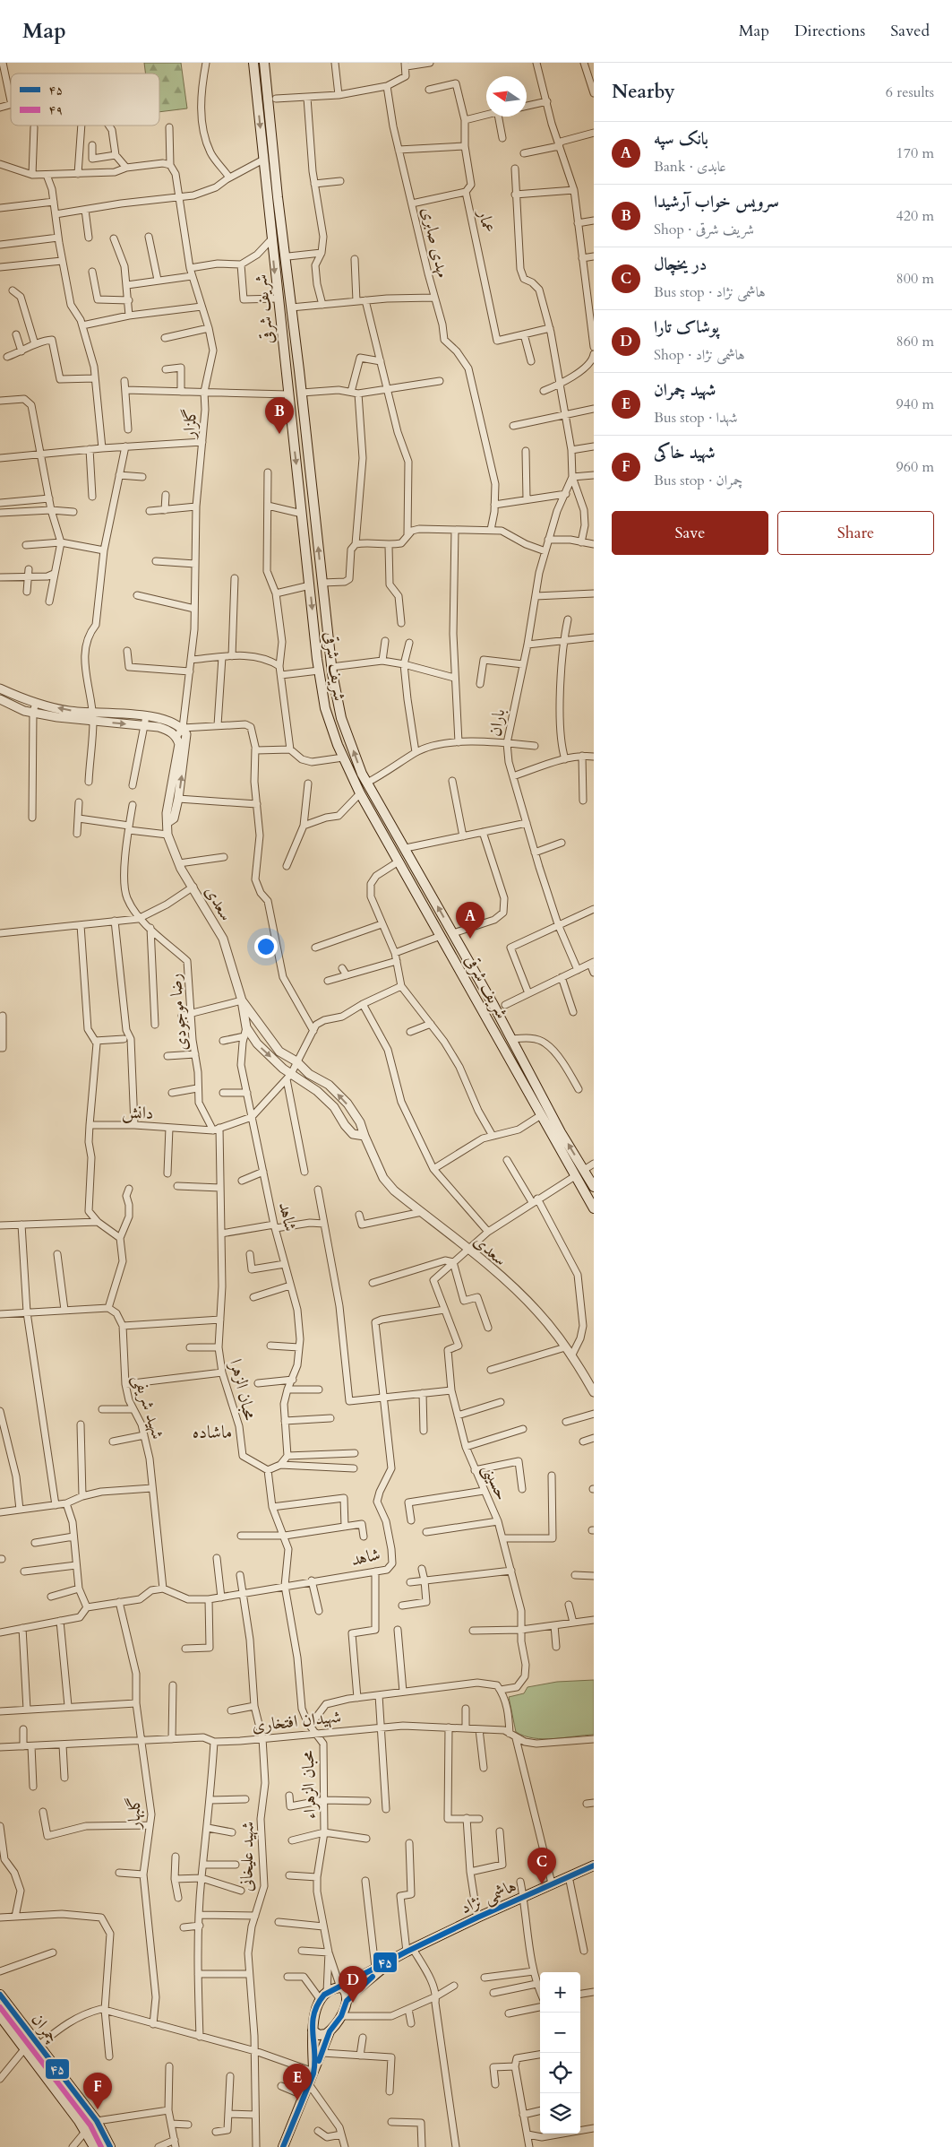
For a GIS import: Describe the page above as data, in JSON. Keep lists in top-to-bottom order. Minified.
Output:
{"streets":{"main road":["شریف شرقی","هاشمی نژاد","چمران"],"street":["عمار","مهدی صابری","گلزار","باران","سعدی","رضا موجودی","دانش","شاهد","محبان الزهرا","شهید شریفی","حسینی","شهیدان افتخاری","محبان الزهراء","گلبهار","شهید علیخانی"]},"crossings":[["عمار","باران"],["مهدی صابری","شریف شرقی"],["گلزار","سعدی"],["سعدی","شاهد"],["رضا موجودی","دانش"],["رضا موجودی","محبان الزهرا"],["دانش","شاهد"],["دانش","محبان الزهرا"],["شاهد","شهید شریفی"],["شاهد","حسینی"],["شاهد","محبان الزهراء"],["شاهد","شهید علیخانی"],["شهیدان افتخاری","محبان الزهراء"],["شهیدان افتخاری","گلبهار"],["شهیدان افتخاری","شهید علیخانی"],["محبان الزهراء","هاشمی نژاد"]],"districts":["ماشاده"],"lines":["transit line ۴۵","transit line ۴۹"],"legend":["۴۵","۴۹"],"north":"left","page":{"header":"Map","nav":["Map","Directions","Saved"],"heading":["Nearby","6 results"],"list":[{"mark":"A","name":"بانک سپه","note":"Bank · عابدی","value":"170 m"},{"mark":"B","name":"سرویس خواب آرشیدا","note":"Shop · شریف شرقی","value":"420 m"},{"mark":"C","name":"در یخچال","note":"Bus stop · هاشمی نژاد","value":"800 m"},{"mark":"D","name":"پوشاک تارا","note":"Shop · هاشمی نژاد","value":"860 m"},{"mark":"E","name":"شهید چمران","note":"Bus stop · شهدا","value":"940 m"},{"mark":"F","name":"شهید خاکی","note":"Bus stop · چمران","value":"960 m"}],"pins":["B","A","C","D","E","F"],"buttons":["Save","Share"],"map_buttons":["+","−"]}}
